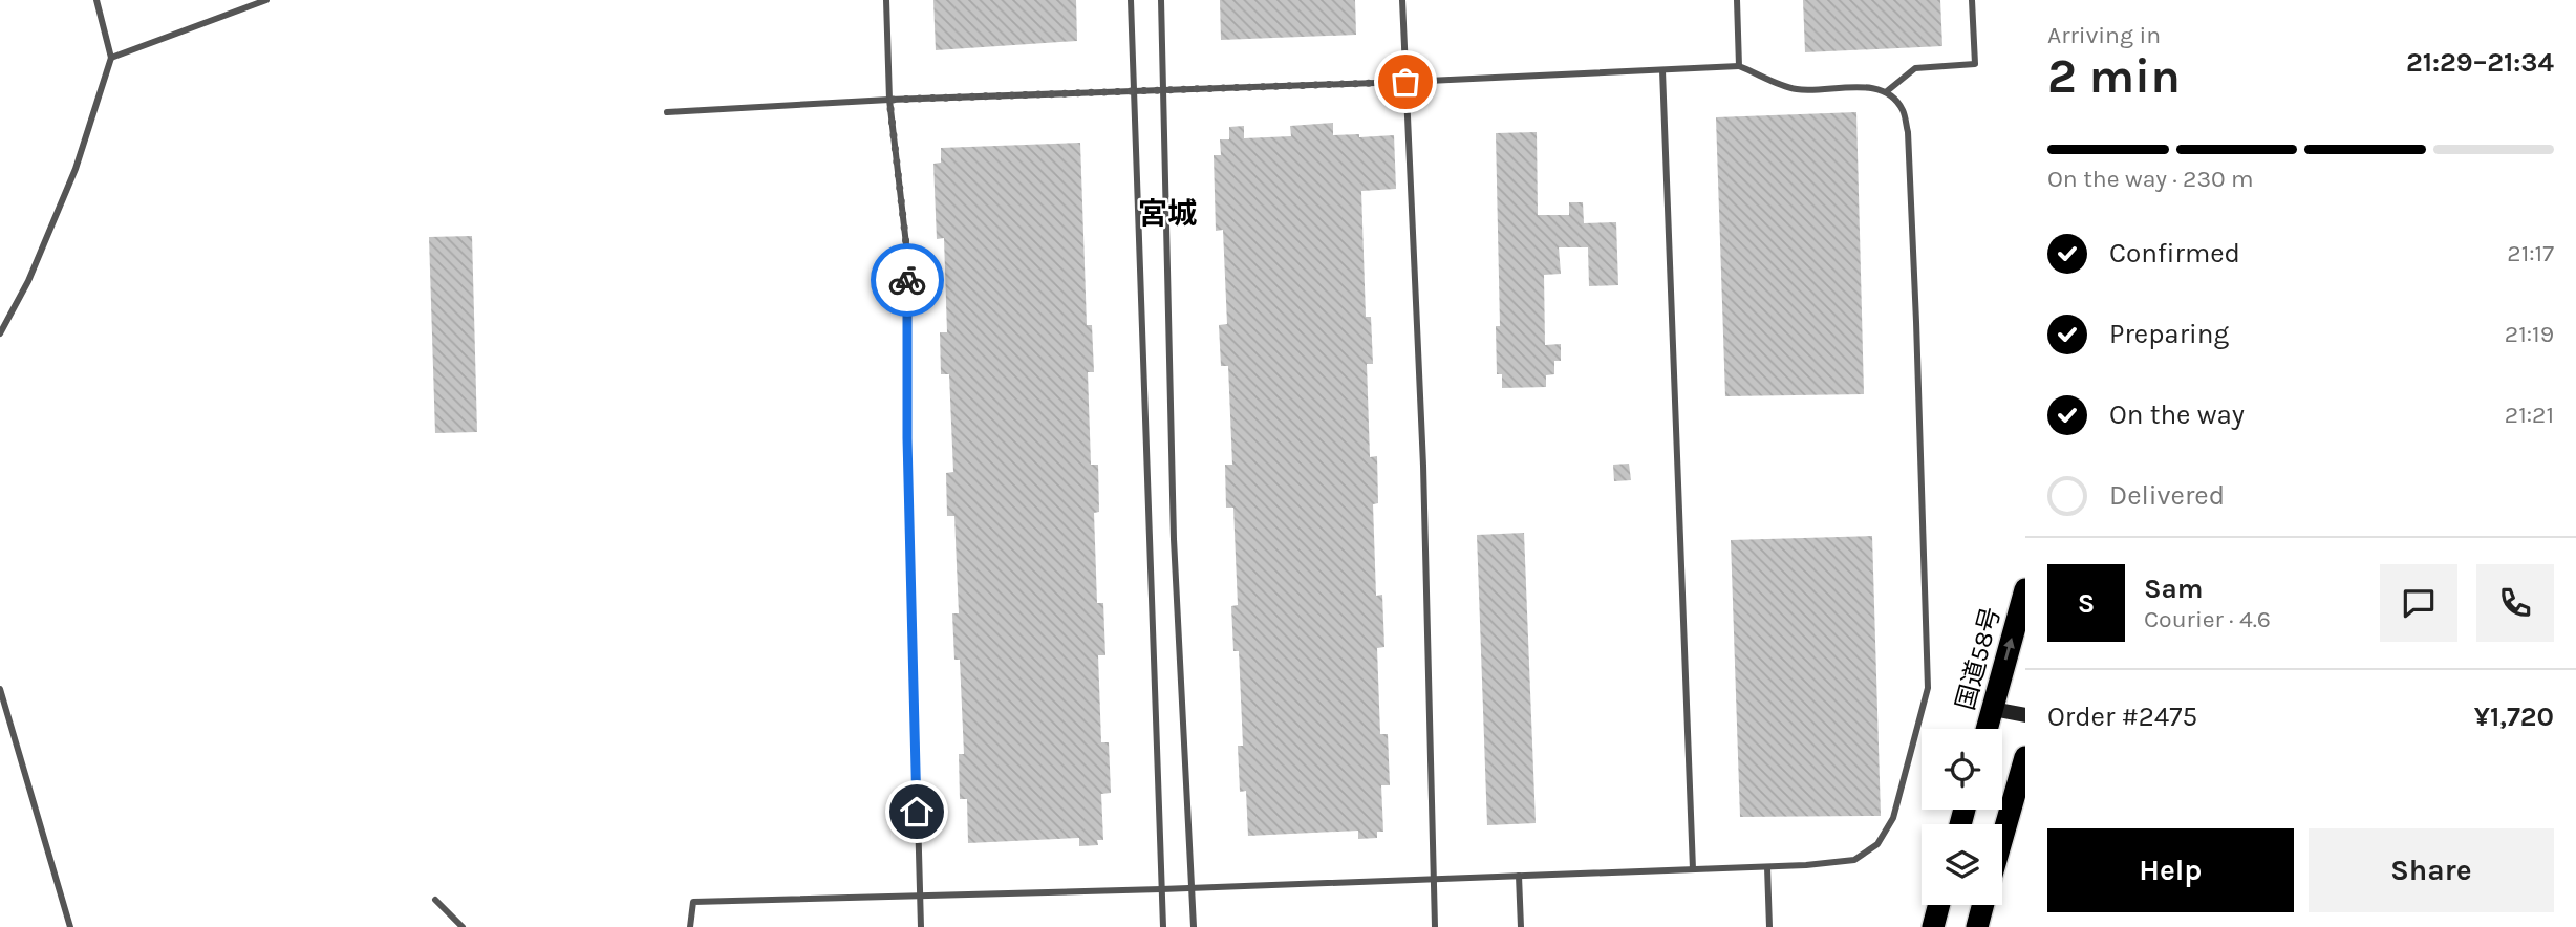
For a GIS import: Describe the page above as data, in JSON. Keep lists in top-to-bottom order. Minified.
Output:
{"streets":{"highway":["国道58号"]},"one_way":["国道58号"],"districts":["宮城"],"page":{"heading":["2 min","Arriving in","21:29–21:34"],"panel":["Sam","Courier · 4.6","Order #2475","¥1,720"],"bar":"On the way · 230 m","list":[["Confirmed","21:17"],["Preparing","21:19"],["On the way","21:21"],"Delivered"],"round":"S","buttons":["Help","Share"]}}
